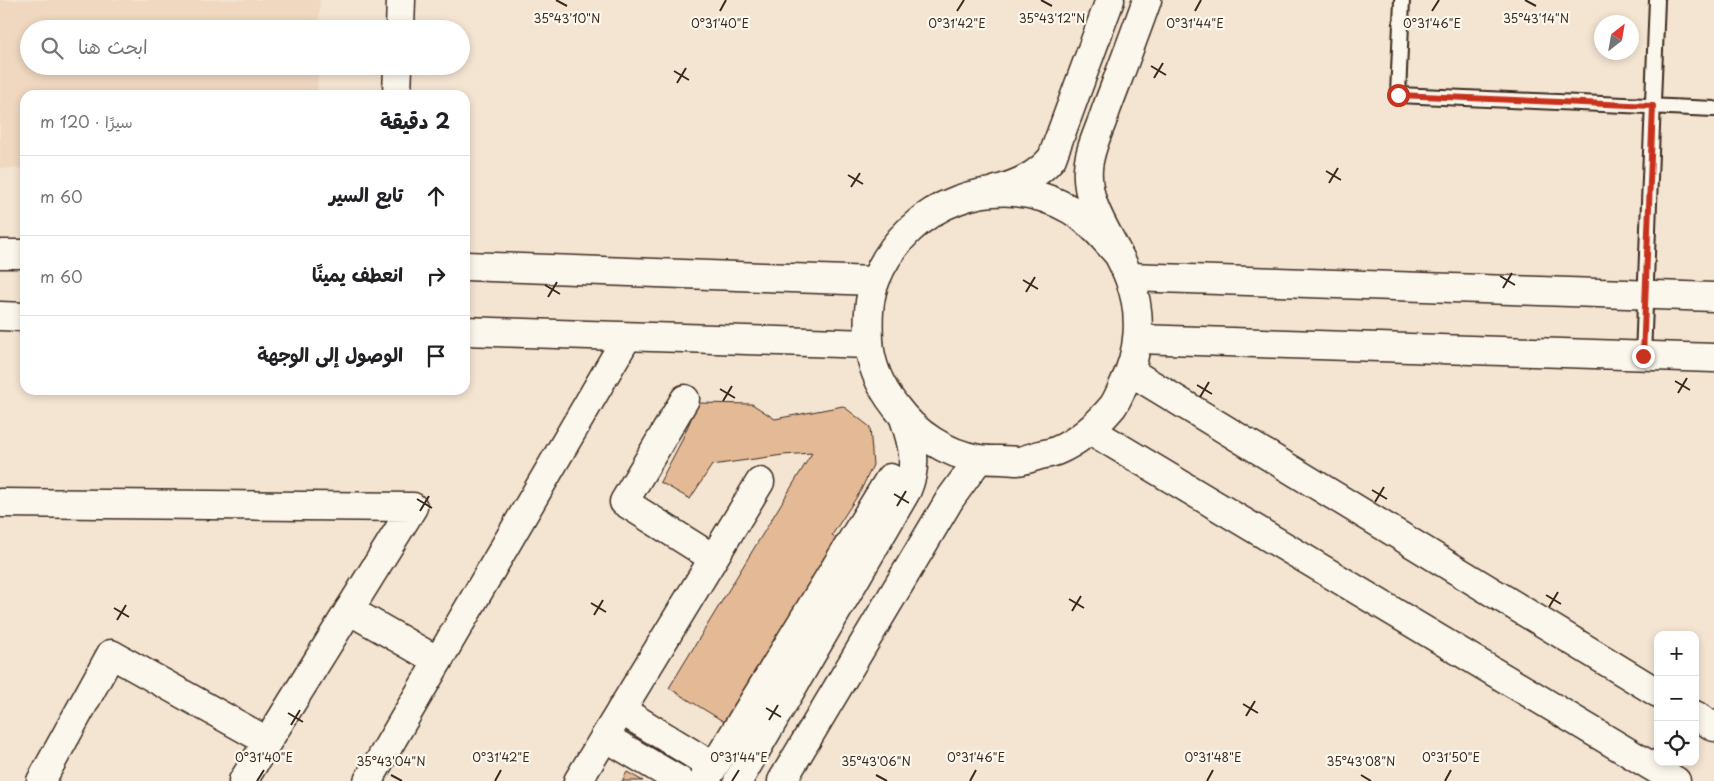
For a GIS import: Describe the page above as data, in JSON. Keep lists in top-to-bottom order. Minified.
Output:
{"north":"top right","page":{"search":"ابحث هنا","heading":["2 دقيقة","سيرًا · 120 m"],"list":[["تابع السير","60 m"],["انعطف يمينًا","60 m"],"الوصول إلى الوجهة"],"map_buttons":["+","−"]},"coordinates":["35°43'14\"N","35°43'10\"N","35°43'12\"N","0°31'46\"E","0°31'40\"E","0°31'42\"E","0°31'44\"E","0°31'48\"E","0°31'50\"E","35°43'04\"N","35°43'06\"N","35°43'08\"N"]}
